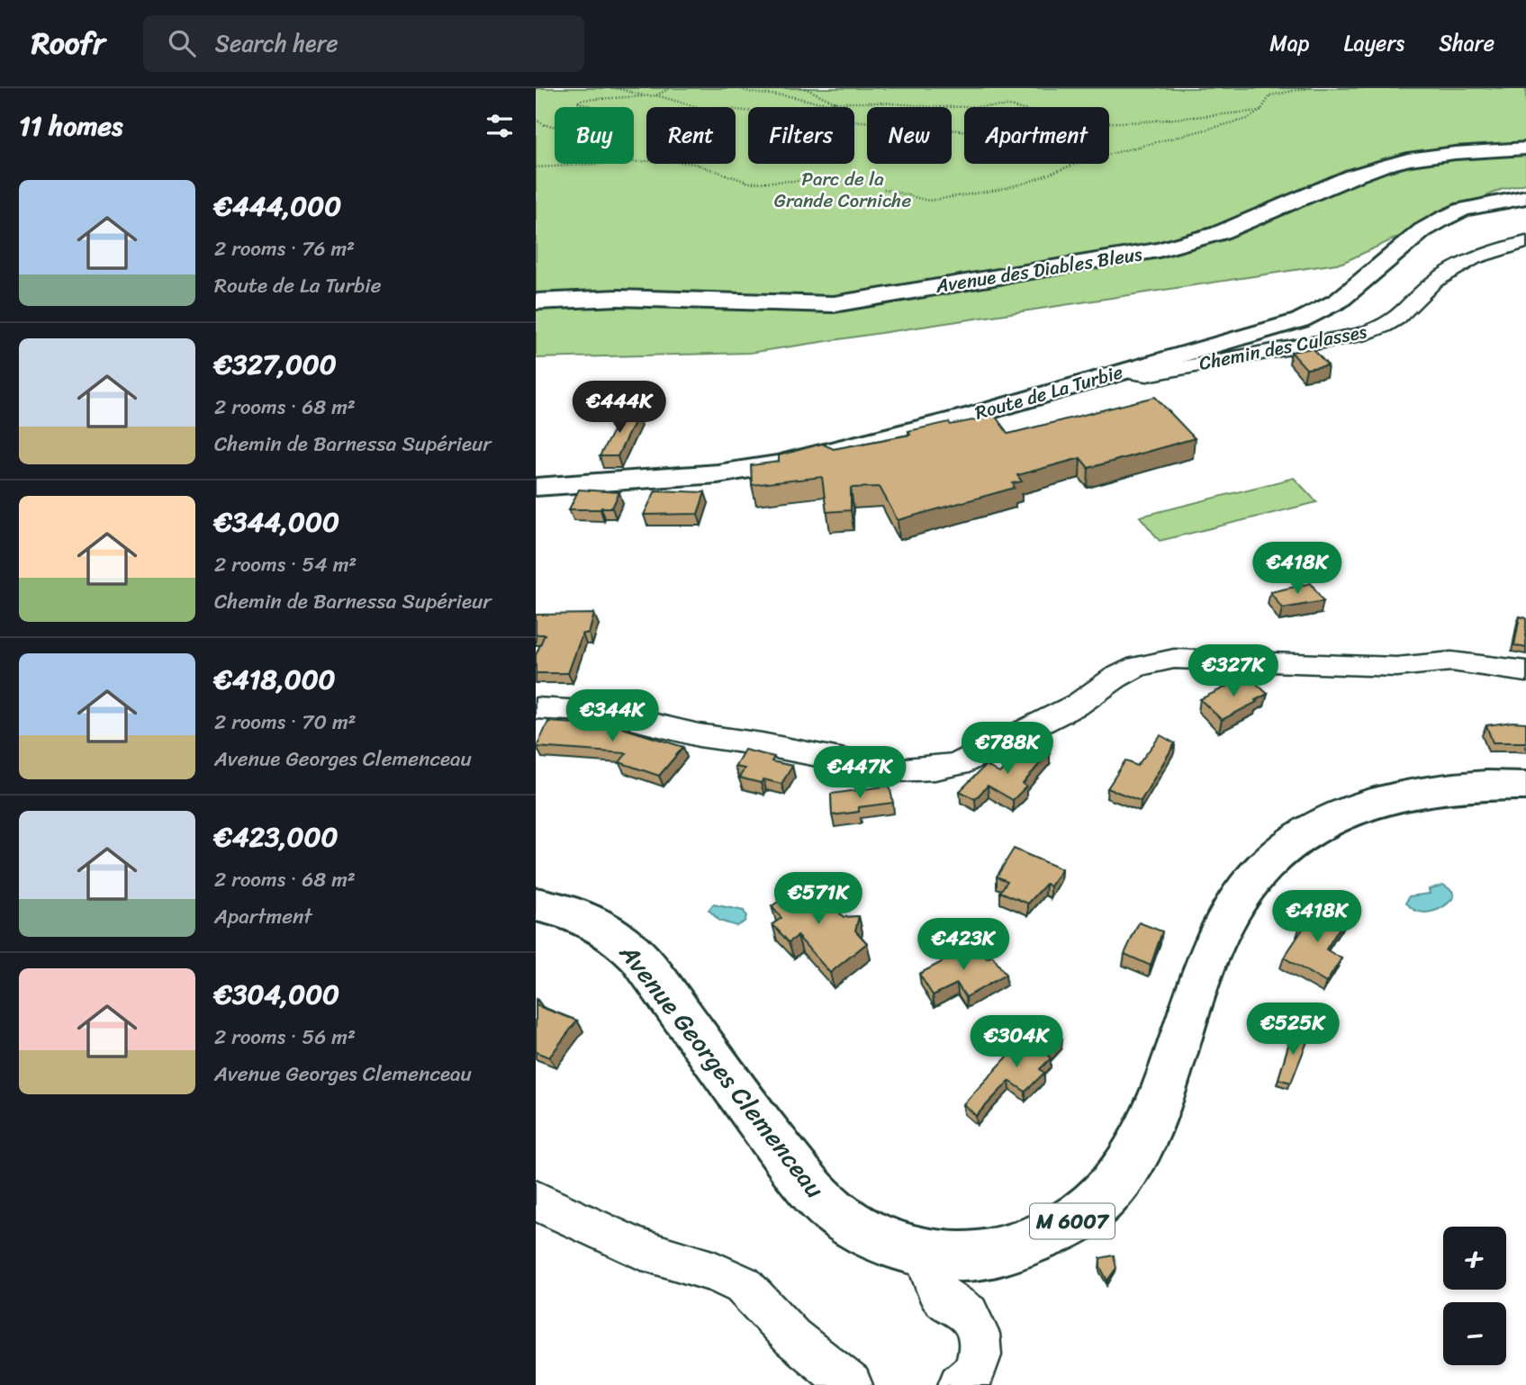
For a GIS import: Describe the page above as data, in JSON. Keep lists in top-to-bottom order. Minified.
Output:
{"streets":{"main road":["Avenue des Diables Bleus","Route de La Turbie","Avenue Georges Clemenceau","M 6007"],"street":["Chemin des Culasses"]},"crossings":[["Chemin des Culasses","Route de La Turbie"]],"parks":["Parc de la Grande Corniche"],"page":{"header":"Roofr","search":"Search here","nav":["Map","Layers","Share"],"heading":"11 homes","chip":["Buy","Rent","Filters","New","Apartment"],"list":[{"name":"€444,000","note":"2 rooms · 76 m² · Route de La Turbie"},{"name":"€327,000","note":"2 rooms · 68 m² · Chemin de Barnessa Supérieur"},{"name":"€344,000","note":"2 rooms · 54 m² · Chemin de Barnessa Supérieur"},{"name":"€418,000","note":"2 rooms · 70 m² · Avenue Georges Clemenceau"},{"name":"€423,000","note":"2 rooms · 68 m² · Apartment"},{"name":"€304,000","note":"2 rooms · 56 m² · Avenue Georges Clemenceau"}],"price":["€444K","€418K","€327K","€344K","€788K","€447K","€571K","€418K","€423K","€525K","€304K"],"map_buttons":["+","−"]}}
